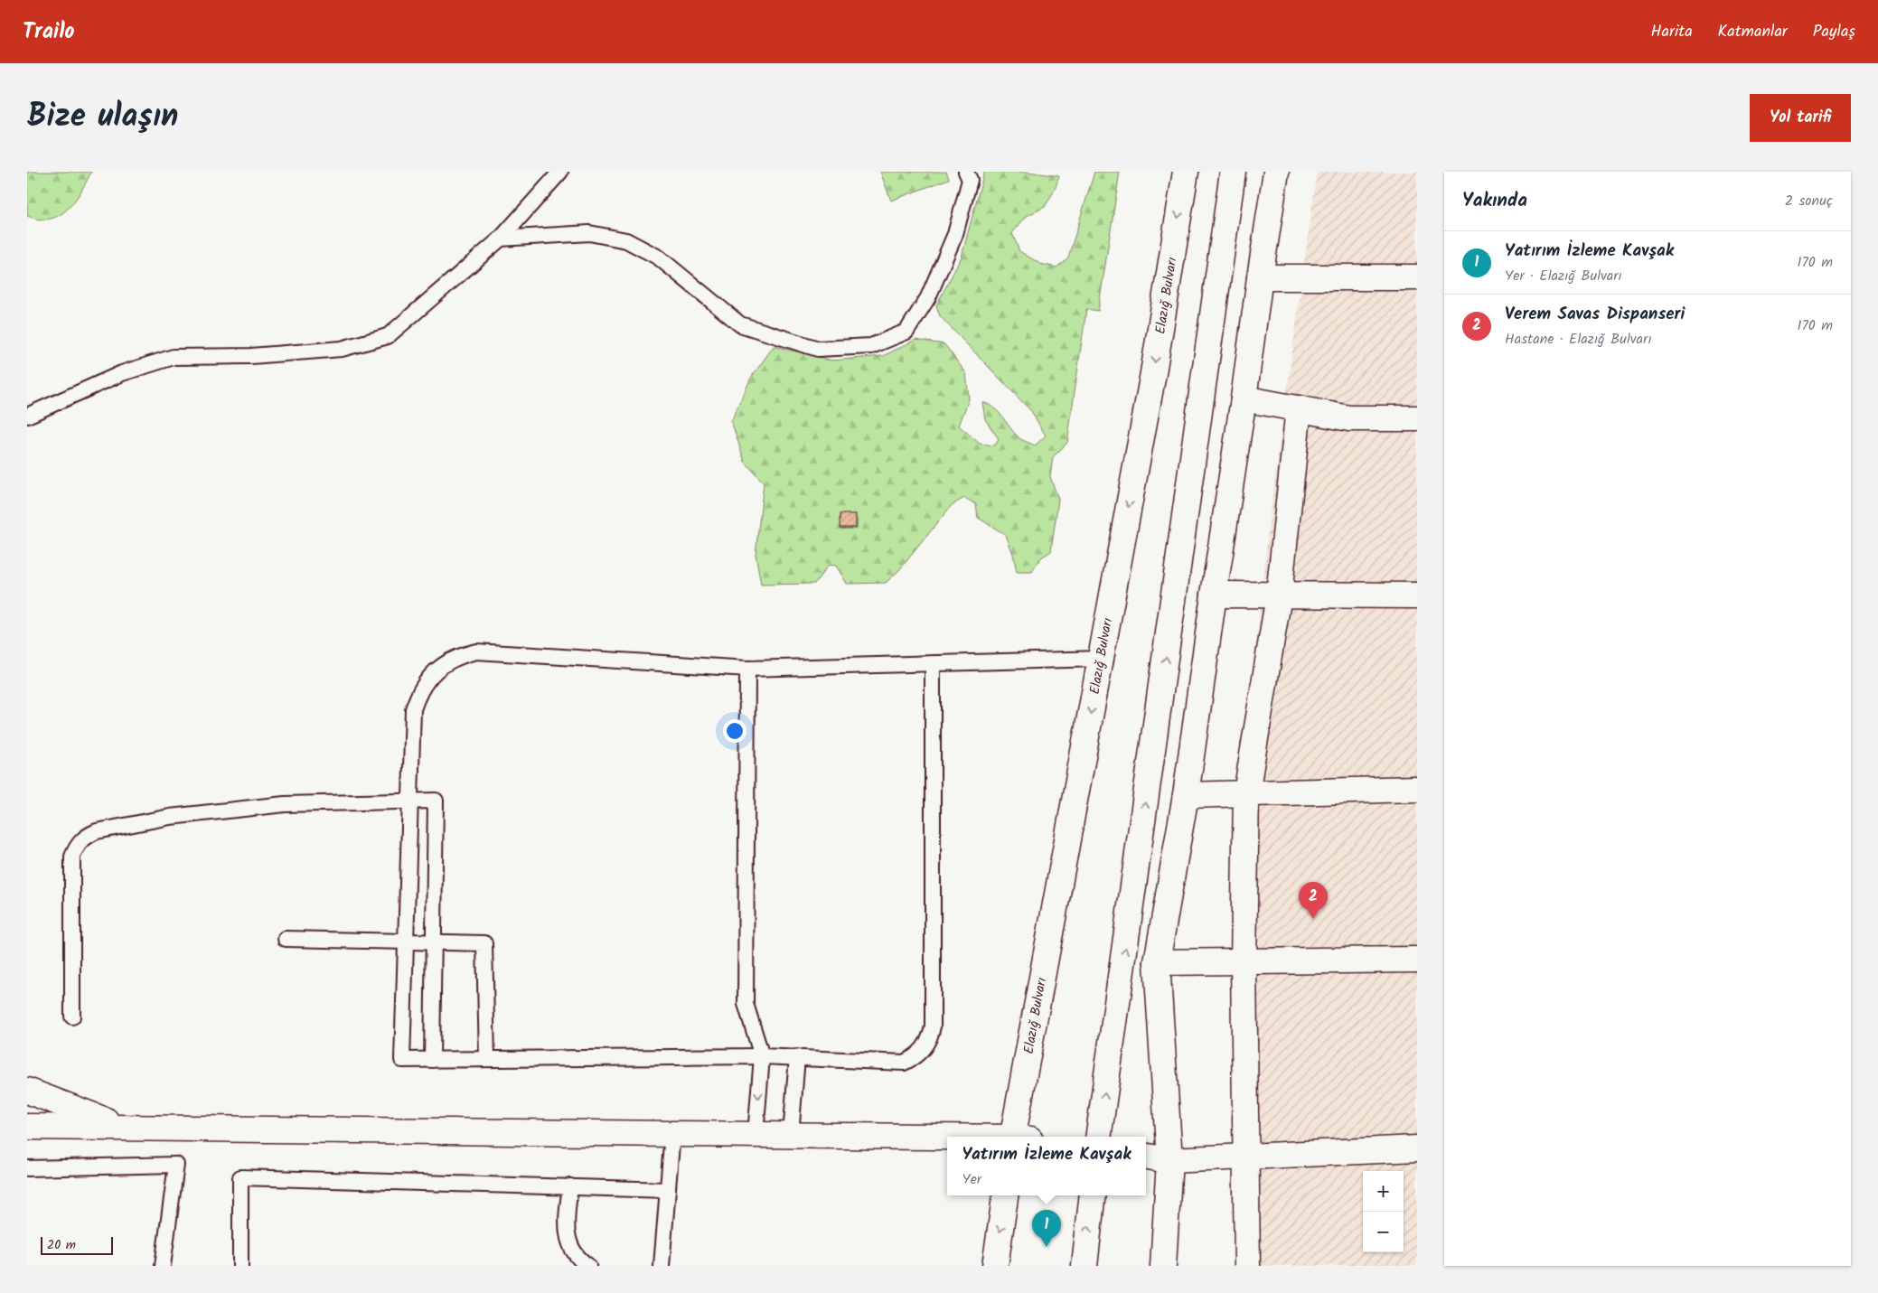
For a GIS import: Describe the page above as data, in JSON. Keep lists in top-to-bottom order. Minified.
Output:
{"streets":{"main road":["Elazığ Bulvarı"]},"scale_bar":"20 m","page":{"header":"Trailo","nav":["Harita","Katmanlar","Paylaş"],"title":"Bize ulaşın","buttons":"Yol tarifi","heading":["Yakında","2 sonuç"],"list":[{"mark":"1","name":"Yatırım İzleme Kavşak","note":"Yer · Elazığ Bulvarı","value":"170 m"},{"mark":"2","name":"Verem Savas Dispanseri","note":"Hastane · Elazığ Bulvarı","value":"170 m"}],"pins":["2","1"],"popup":["Yatırım İzleme Kavşak","Yer"],"map_buttons":["+","−"],"scale":"20 m"}}
